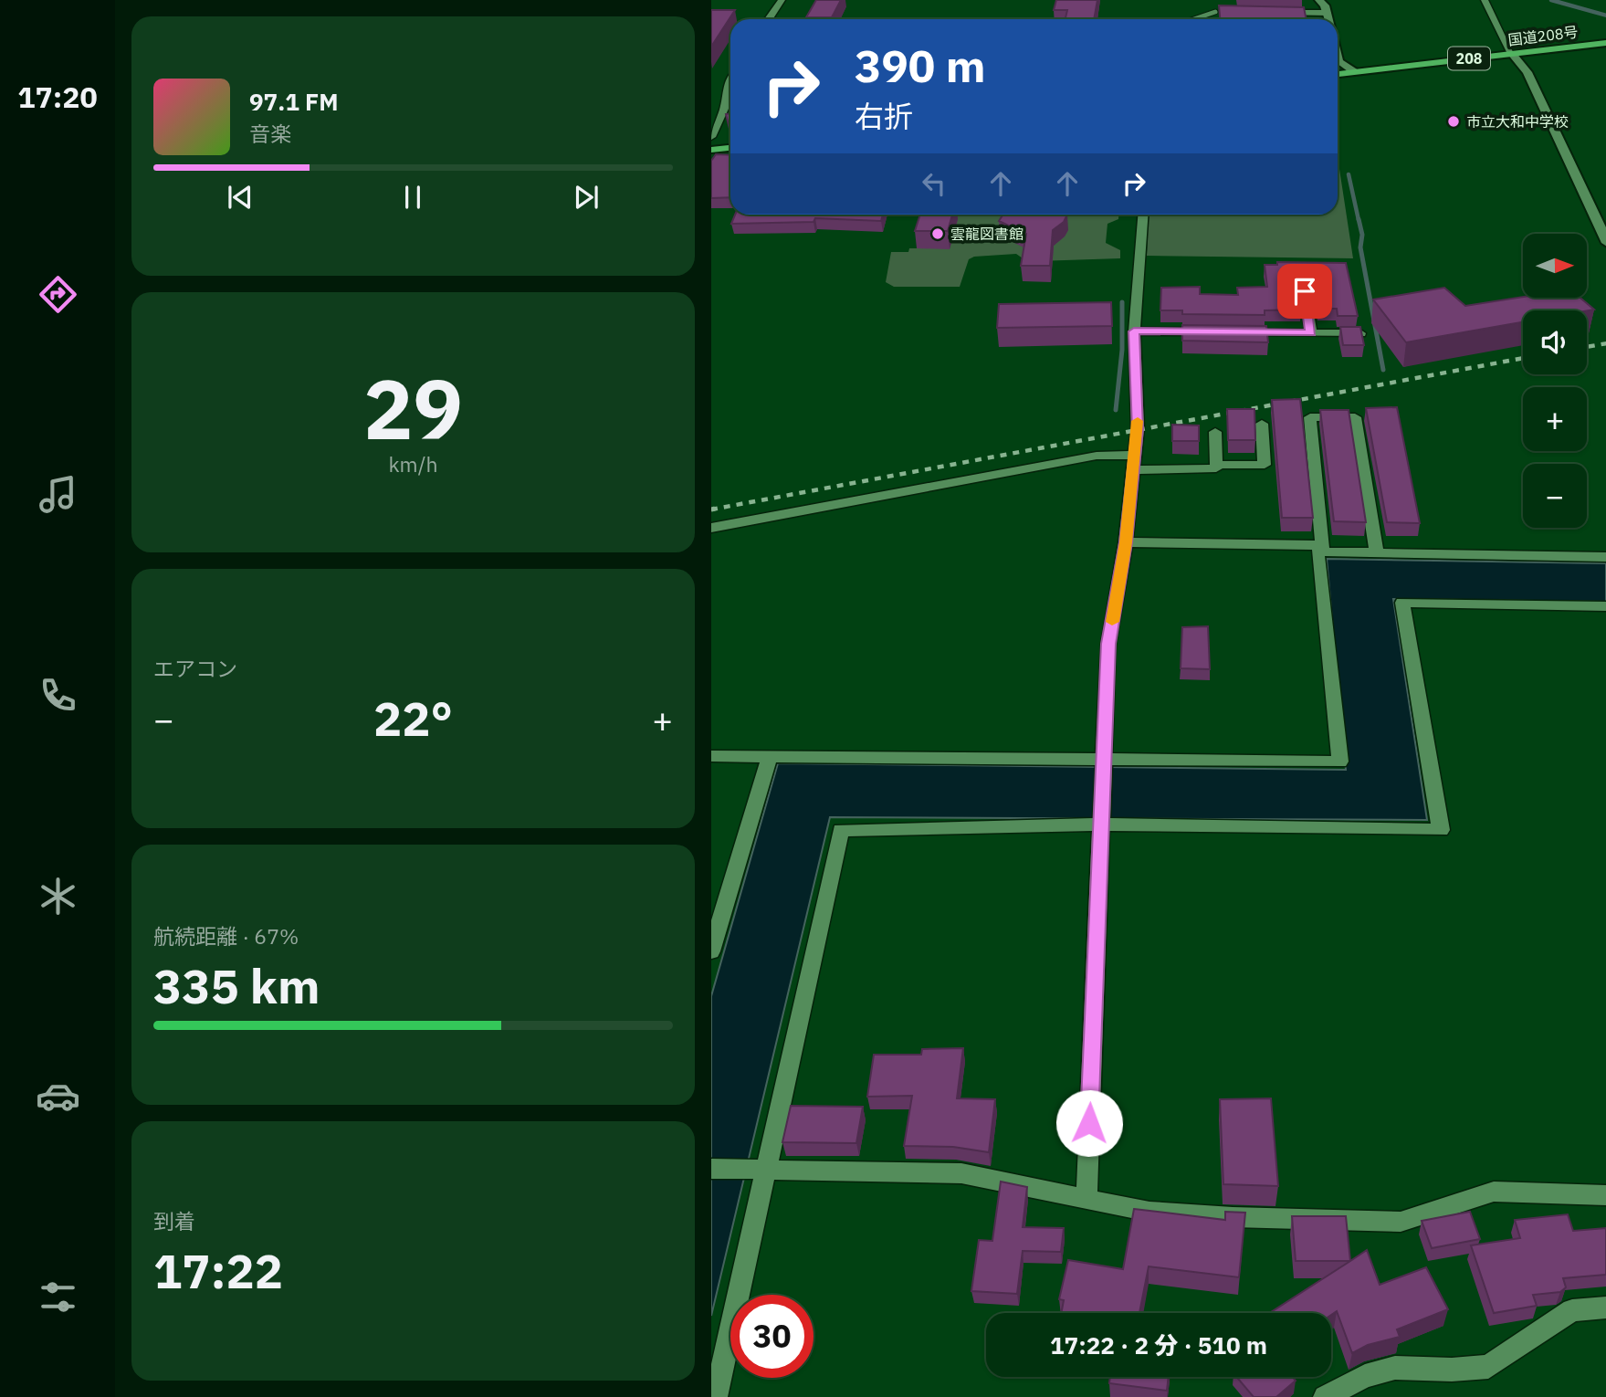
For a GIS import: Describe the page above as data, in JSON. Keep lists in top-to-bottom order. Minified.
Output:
{"streets":{"highway":["国道208号","208"]},"places":["市立大和中学校","雲龍図書館"],"north":"right","page":{"tabs":"17:20","turn":["390 m","右折"],"song":["97.1 FM","音楽"],"map_buttons":["+","−"],"tile":[["29","km/h"],"エアコン",["航続距離 · 67%","335 km"],["到着","17:22"]],"heat":["−","22°","+"],"limit":"30","trip":"17:22 · 2 分 · 510 m"}}
